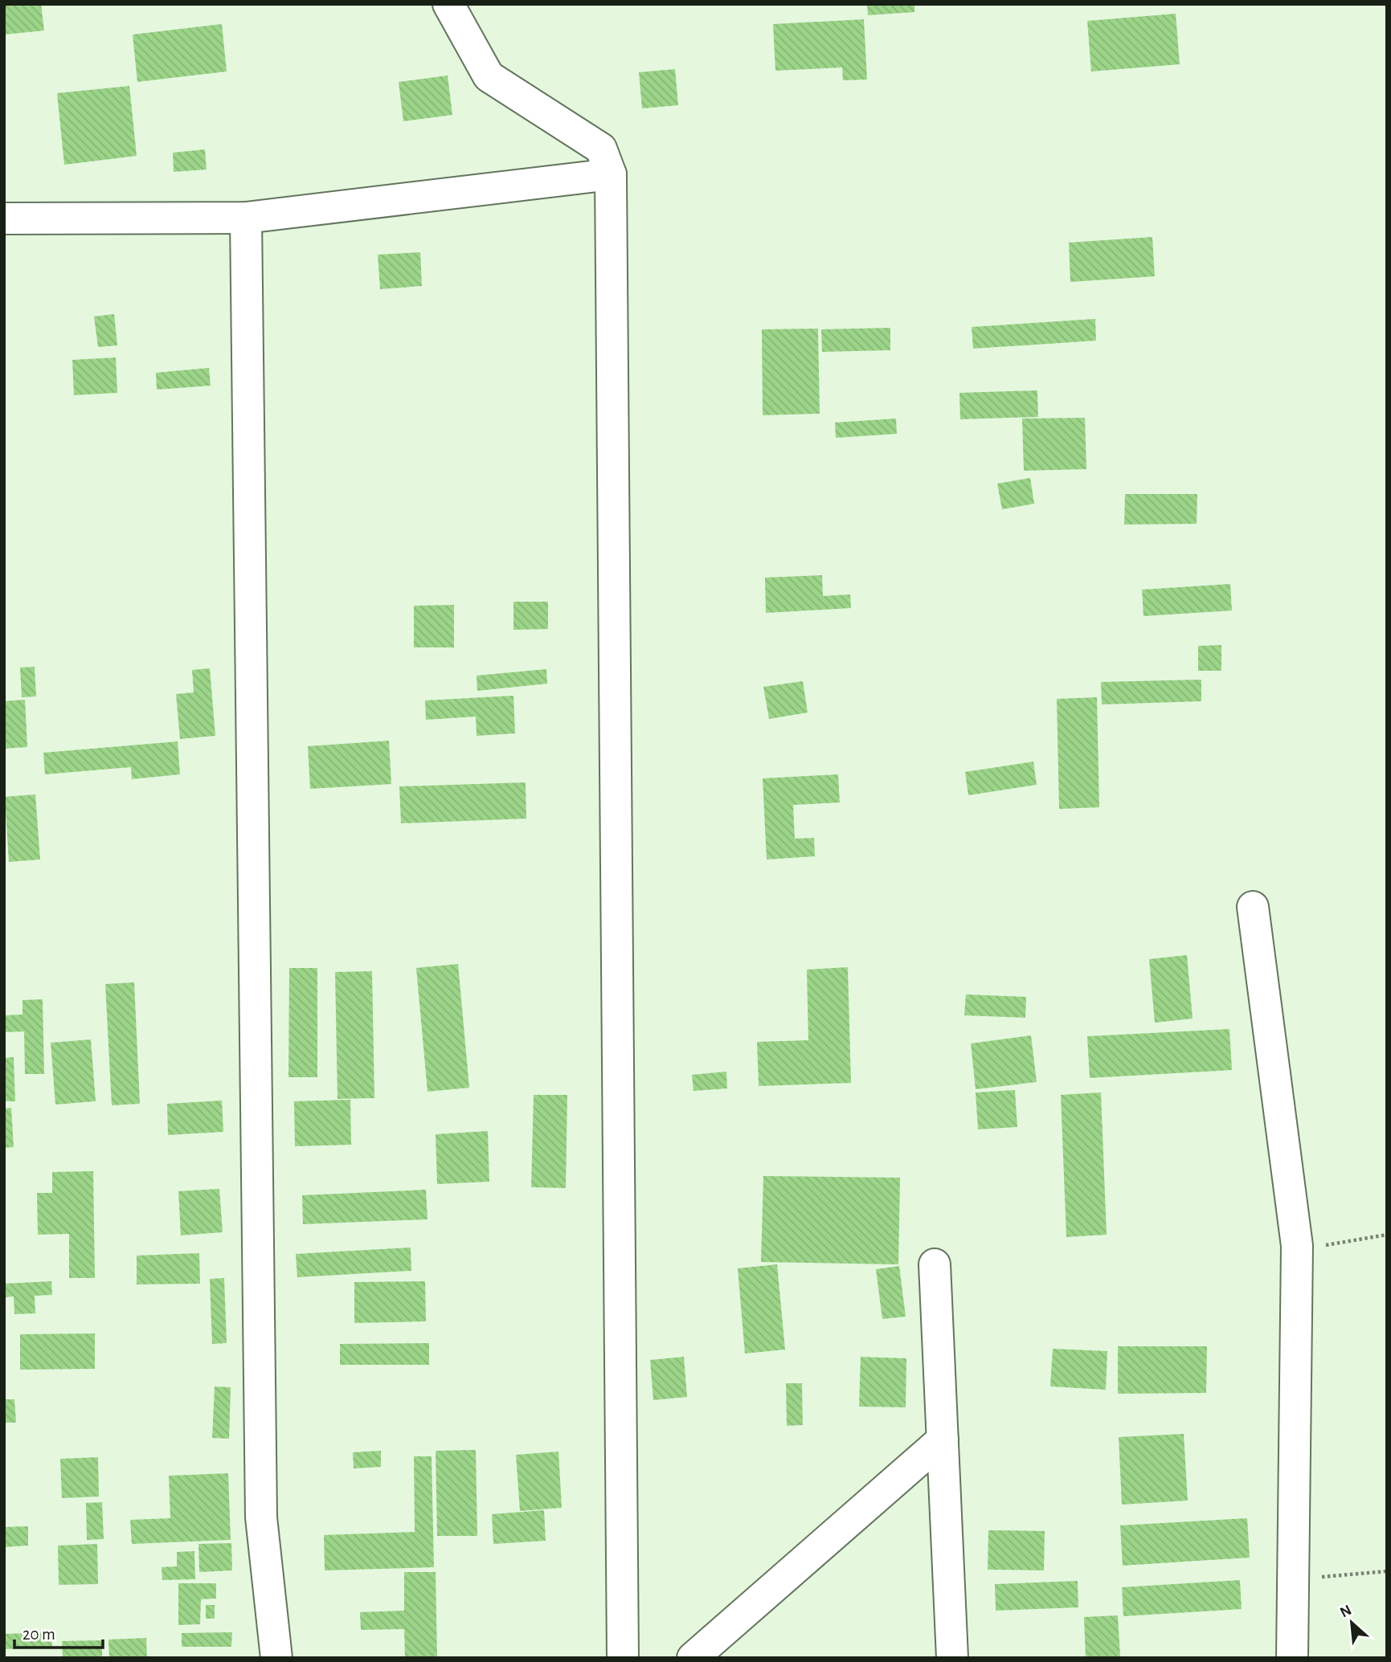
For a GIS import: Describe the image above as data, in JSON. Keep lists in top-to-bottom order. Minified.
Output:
{"scale_bar":"20 m","north":"top left"}
